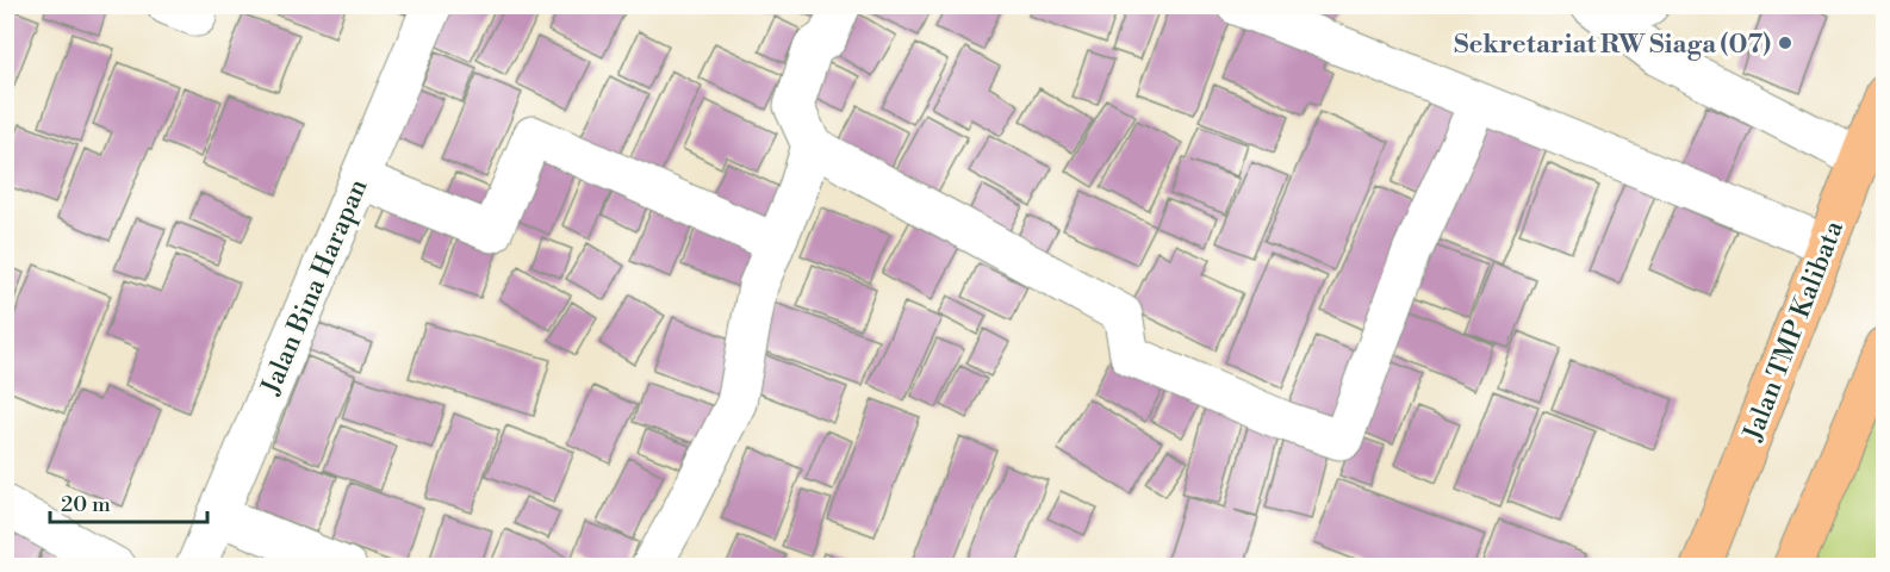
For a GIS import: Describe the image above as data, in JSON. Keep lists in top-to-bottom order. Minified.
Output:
{"streets":{"main road":["Jalan TMP Kalibata"],"street":["Jalan Bina Harapan"]},"places":["Sekretariat RW Siaga (07)"],"scale_bar":"20 m"}
